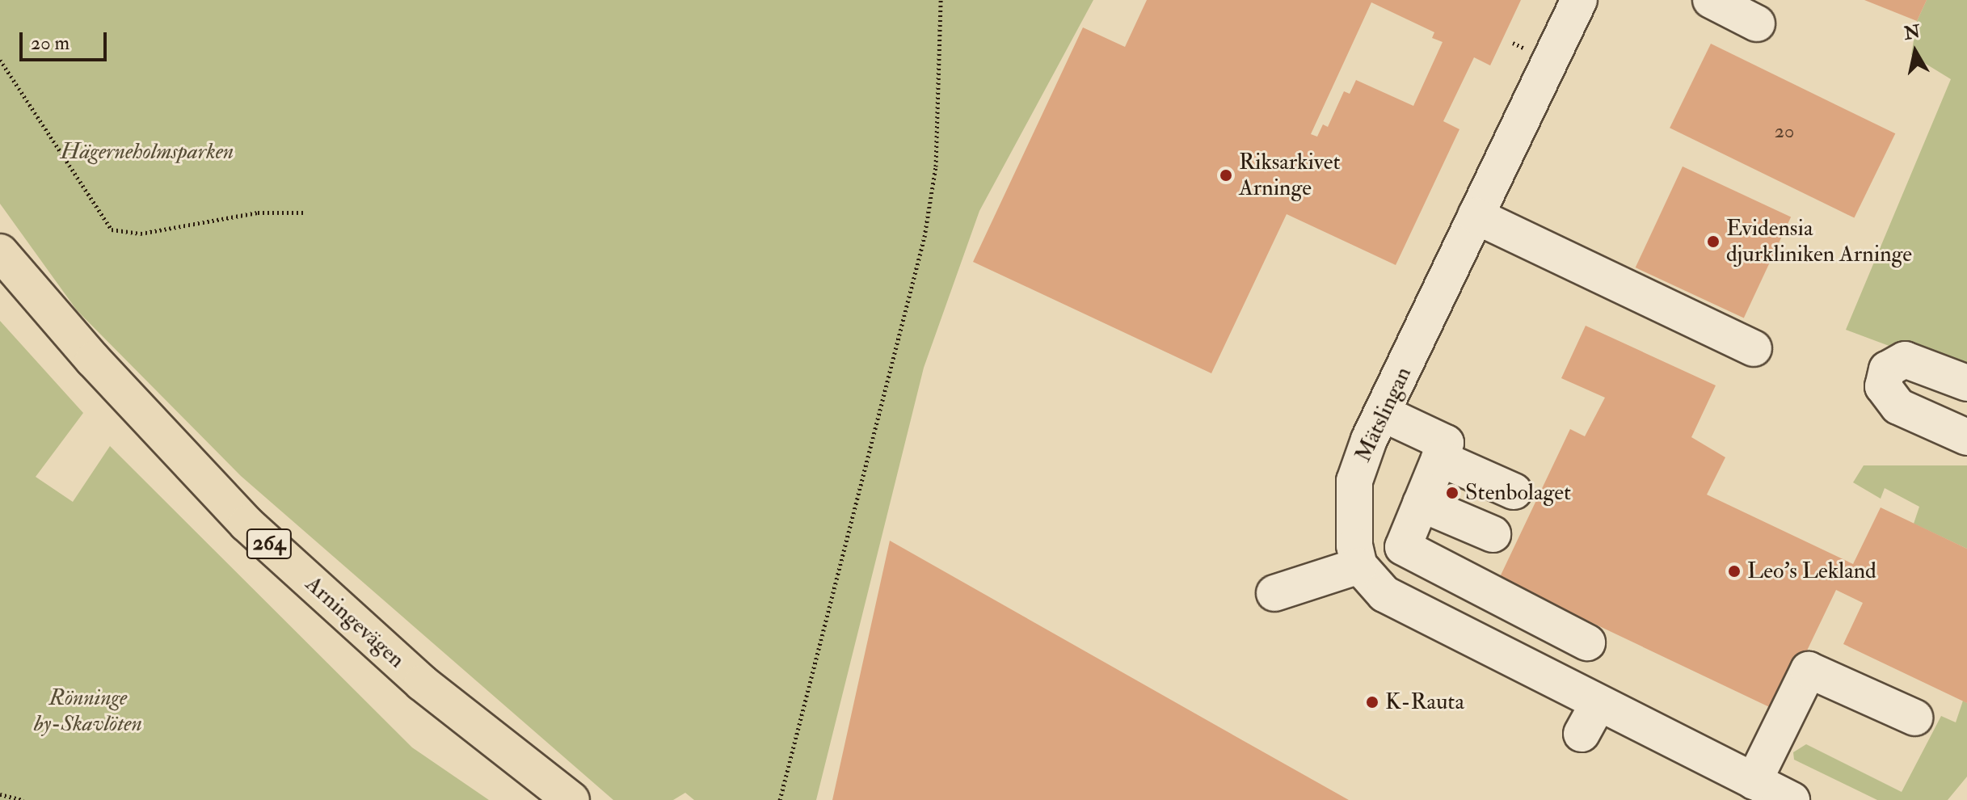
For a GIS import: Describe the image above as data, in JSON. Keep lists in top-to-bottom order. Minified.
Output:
{"streets":{"main road":["264","Arningevägen"],"street":["Mätslingan"]},"parks":["Hägerneholmsparken","Rönninge by-Skavlöten"],"places":["Riksarkivet Arninge","Evidensia djurkliniken Arninge","Stenbolaget","Leo's Lekland","K-Rauta"],"house_numbers":["20"],"scale_bar":"20 m","north":"top"}
